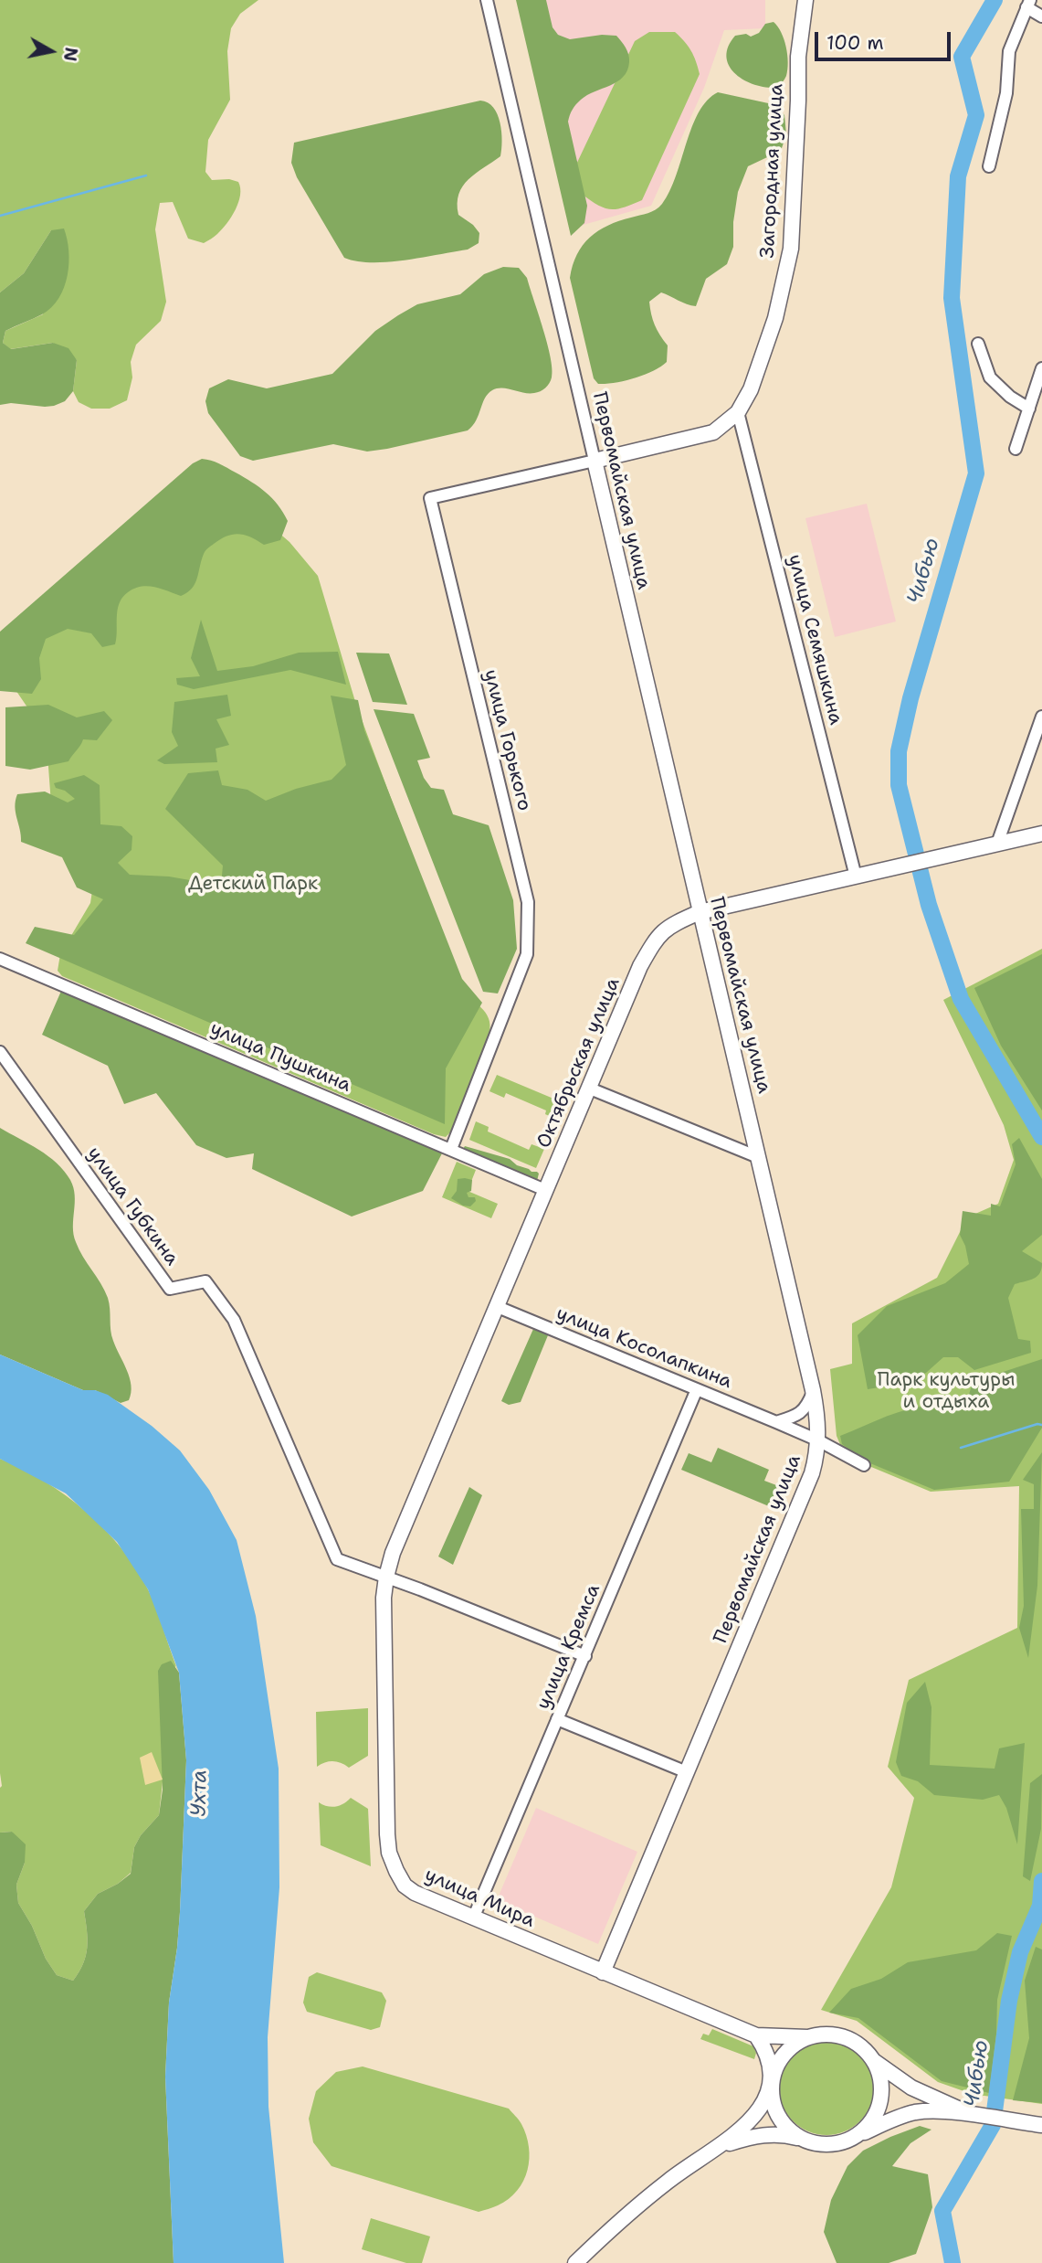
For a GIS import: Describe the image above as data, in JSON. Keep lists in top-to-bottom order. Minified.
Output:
{"streets":{"main road":["Загородная улица","Первомайская улица","Октябрьская улица","улица Мира"],"street":["улица Семяшкина","улица Горького","улица Пушкина","улица Губкина","улица Косолапкина","улица Кремса"]},"crossings":[["Загородная улица","Первомайская улица"],["Загородная улица","улица Семяшкина"],["Загородная улица","улица Горького"],["Первомайская улица","улица Горького"],["Первомайская улица","Октябрьская улица"],["Первомайская улица","улица Косолапкина"],["Первомайская улица","улица Мира"],["улица Семяшкина","Октябрьская улица"],["улица Горького","улица Пушкина"],["улица Пушкина","Октябрьская улица"],["Октябрьская улица","улица Губкина"],["Октябрьская улица","улица Косолапкина"],["Октябрьская улица","улица Мира"],["улица Губкина","улица Мира"],["улица Косолапкина","улица Кремса"],["улица Кремса","улица Мира"]],"water":["Чибью","Ухта"],"parks":["Детский Парк","Парк культуры и отдыха"],"scale_bar":"100 m","north":"right"}
